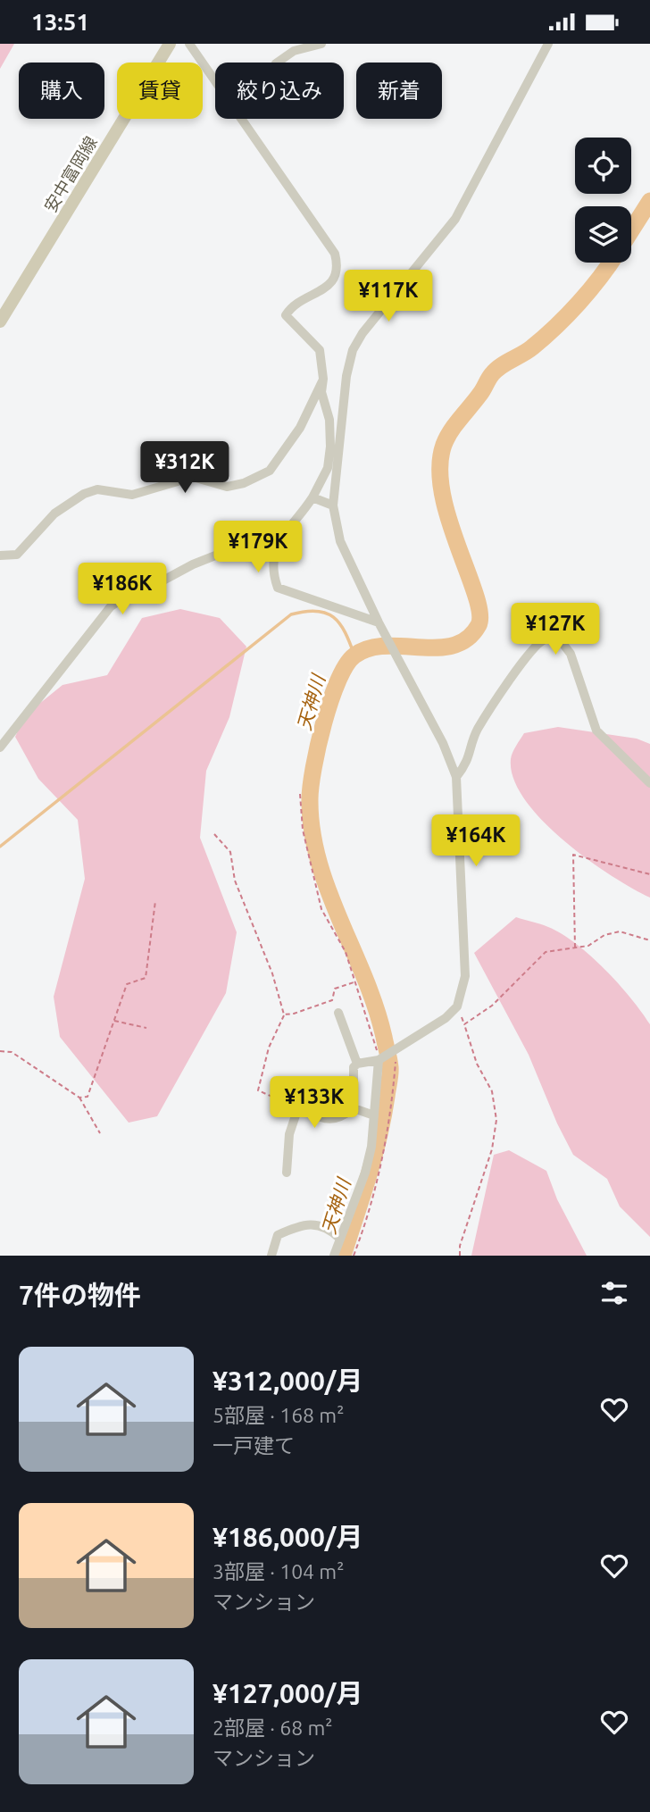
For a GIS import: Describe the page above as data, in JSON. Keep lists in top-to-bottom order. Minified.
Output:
{"streets":{"main road":["安中富岡線"]},"water":["天神川"],"page":{"status":"13:51","chip":["購入","賃貸","絞り込み","新着"],"price":["¥117K","¥312K","¥179K","¥186K","¥127K","¥164K","¥133K"],"heading":"7件の物件","list":[{"name":"¥312,000/月","note":"5部屋 · 168 m² · 一戸建て"},{"name":"¥186,000/月","note":"3部屋 · 104 m² · マンション"},{"name":"¥127,000/月","note":"2部屋 · 68 m² · マンション"}]}}
